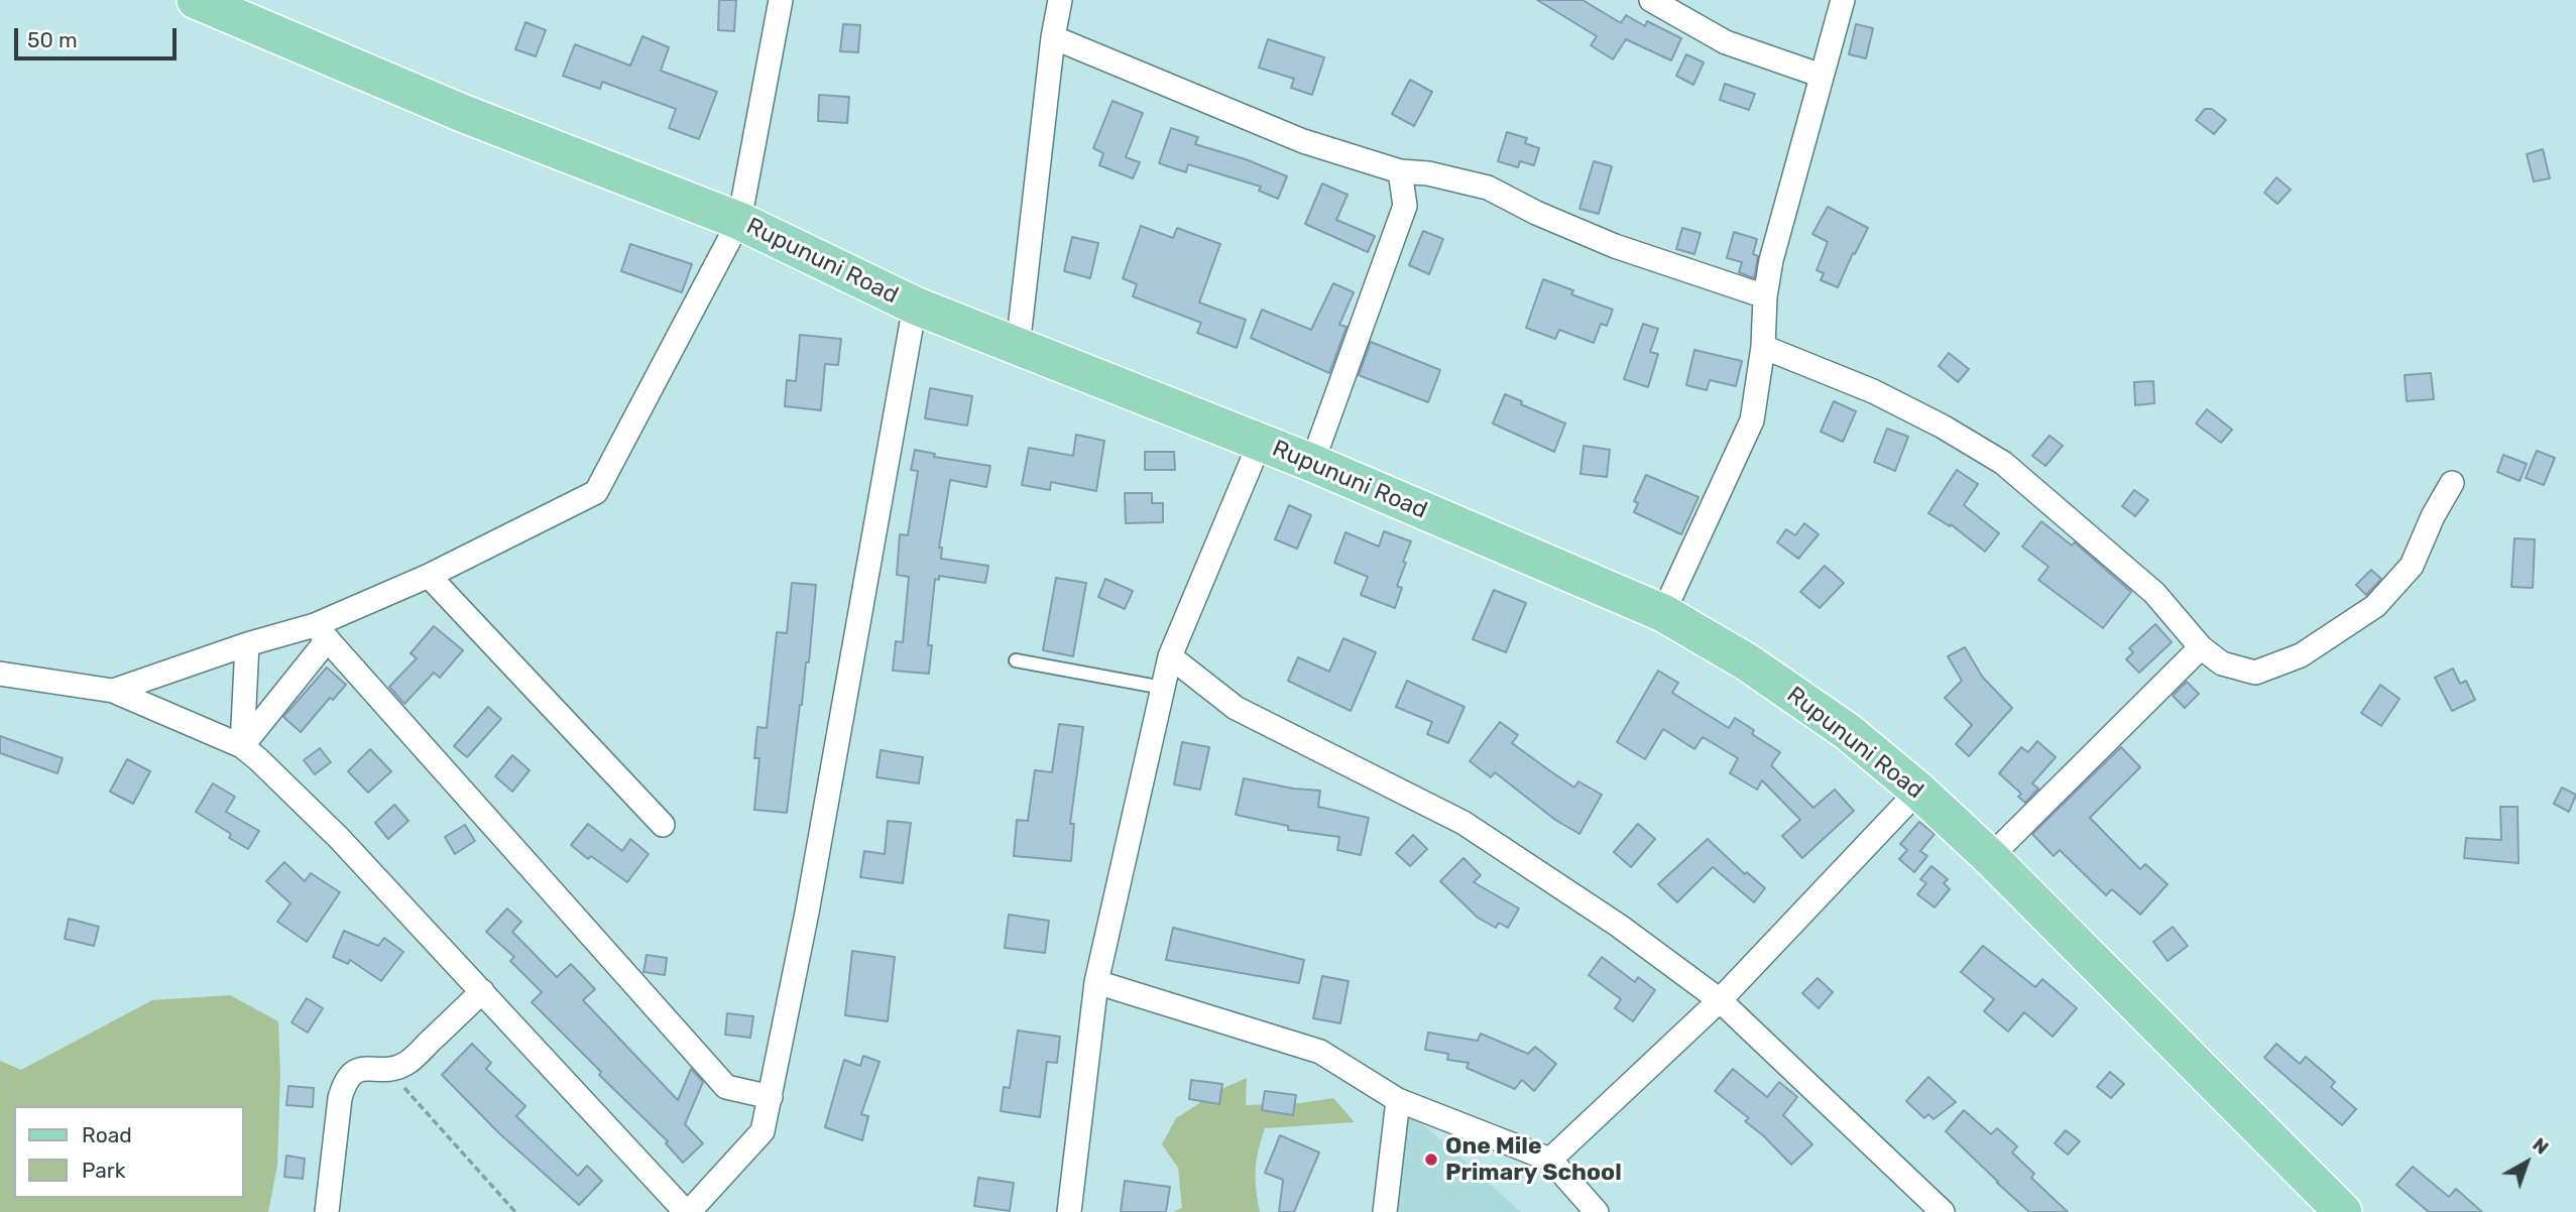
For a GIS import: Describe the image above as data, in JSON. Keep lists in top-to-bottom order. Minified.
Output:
{"streets":{"main road":["Rupununi Road"]},"places":["One Mile Primary School"],"legend":["Road","Park"],"scale_bar":"50 m","north":"top right"}
